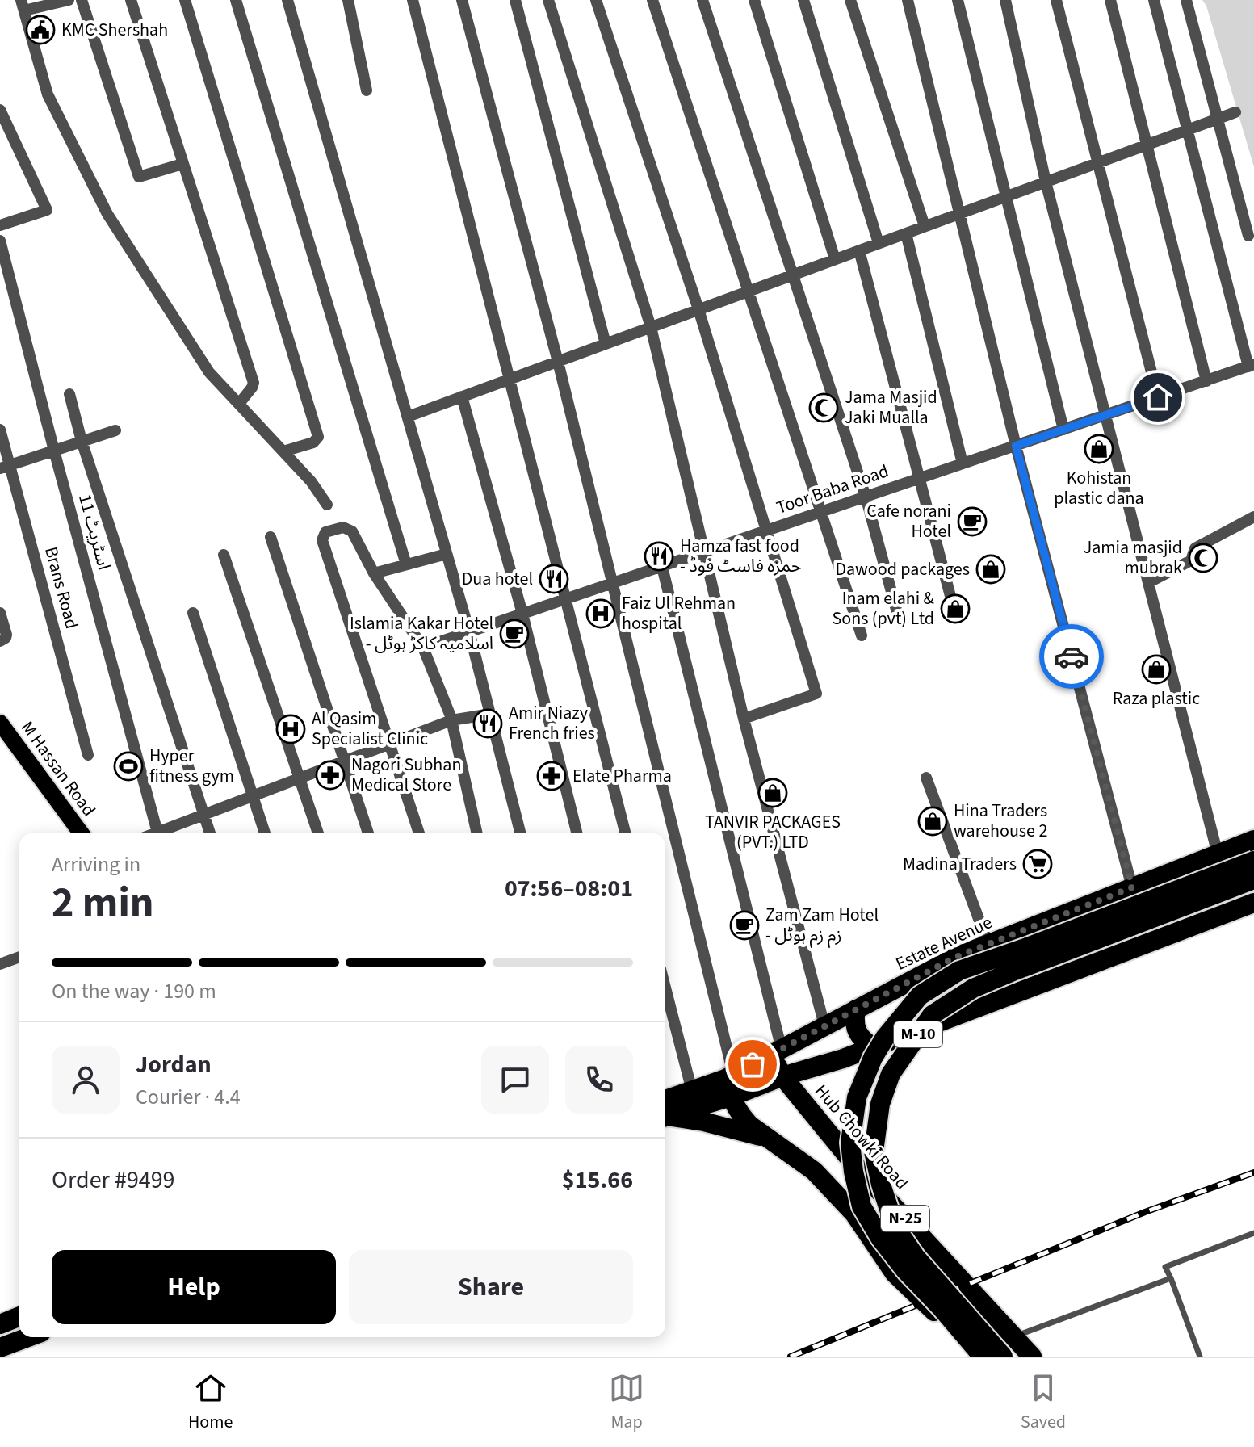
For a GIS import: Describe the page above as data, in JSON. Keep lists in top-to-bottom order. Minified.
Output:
{"streets":{"highway":["Estate Avenue","M-10","Hub Chowki Road","N-25"],"main road":["M Hassan Road"],"street":["Toor Baba Road","اسٹریٹ 11","Brans Road"]},"crossings":[["Estate Avenue","Hub Chowki Road"],["Estate Avenue","N-25"]],"places":{"public building":["KMC Shershah"],"mosque":["Jama Masjid Jaki Mualla","Jamia masjid mubrak"],"shop":["Kohistan plastic dana","Dawood packages","Inam elahi & Sons (pvt) Ltd","Raza plastic","TANVIR PACKAGES (PVT.) LTD","Hina Traders warehouse 2"],"cafe":["Cafe norani Hotel","Islamia Kakar Hotel - اسلامیہ کاکڑ ہوٹل","Zam Zam Hotel - زم زم ہوٹل"],"restaurant":["Hamza fast food - حمزہ فاسٹ فوڈ","Dua hotel","Amir Niazy French fries"],"hospital":["Faiz Ul Rehman hospital","Al Qasim Specialist Clinic"],"sports":["Hyper fitness gym"],"pharmacy":["Nagori Subhan Medical Store","Elate Pharma"],"supermarket":["Madina Traders"]},"page":{"heading":["2 min","Arriving in","07:56–08:01"],"panel":["Jordan","Courier · 4.4","Order #9499","$15.66"],"bar":"On the way · 190 m","buttons":["Help","Share"],"tabs":["Home","Map","Saved"]}}
